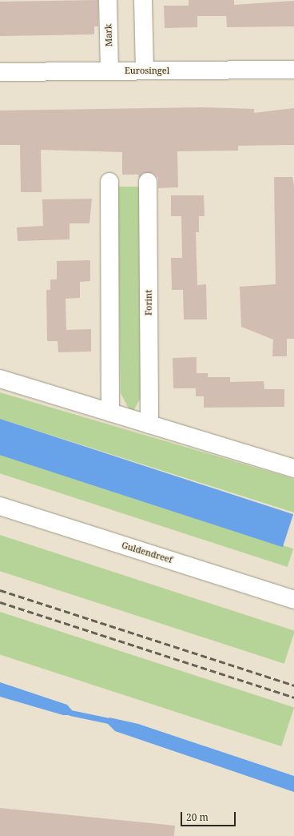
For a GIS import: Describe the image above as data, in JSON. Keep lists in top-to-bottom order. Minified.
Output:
{"streets":{"street":["Mark","Eurosingel","Forint","Guldendreef"]},"crossings":[["Mark","Eurosingel"]],"scale_bar":"20 m"}
